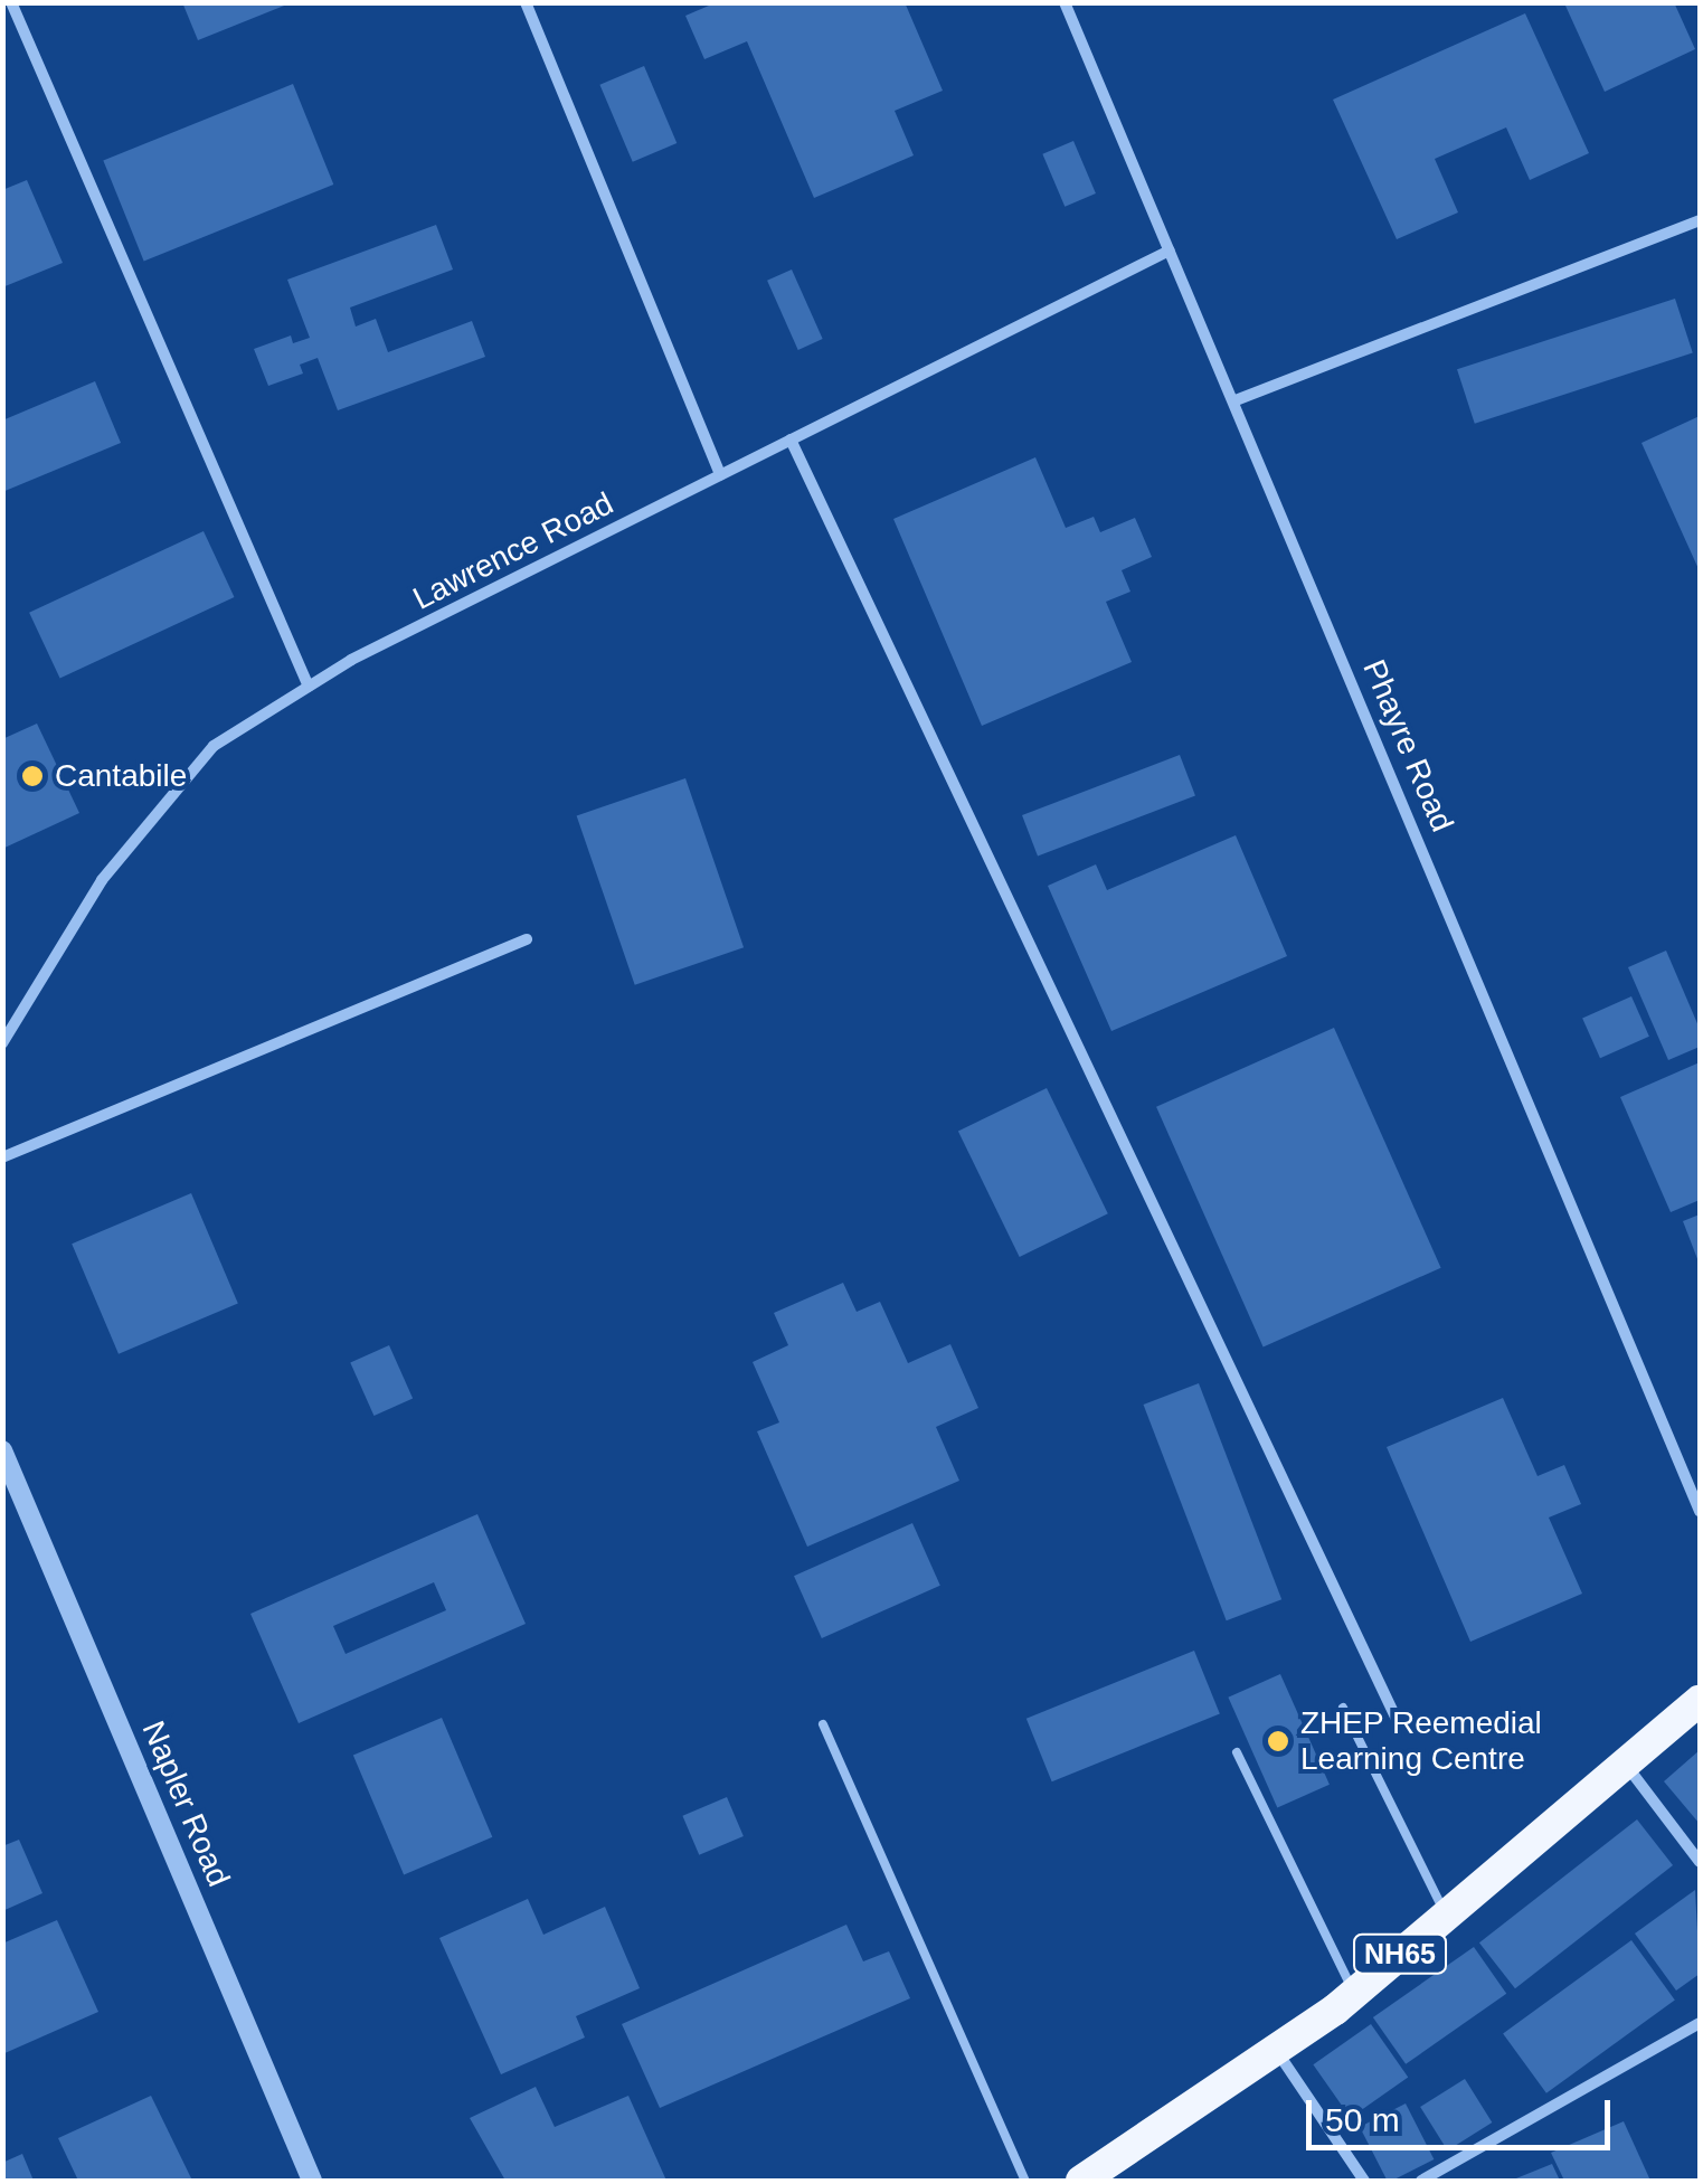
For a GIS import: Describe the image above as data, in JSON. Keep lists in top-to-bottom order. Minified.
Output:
{"streets":{"highway":["NH65"],"street":["Lawrence Road","Phayre Road","Napler Road"]},"crossings":[["Lawrence Road","Phayre Road"]],"places":["Cantabile","ZHEP Reemedial Learning Centre"],"scale_bar":"50 m"}
